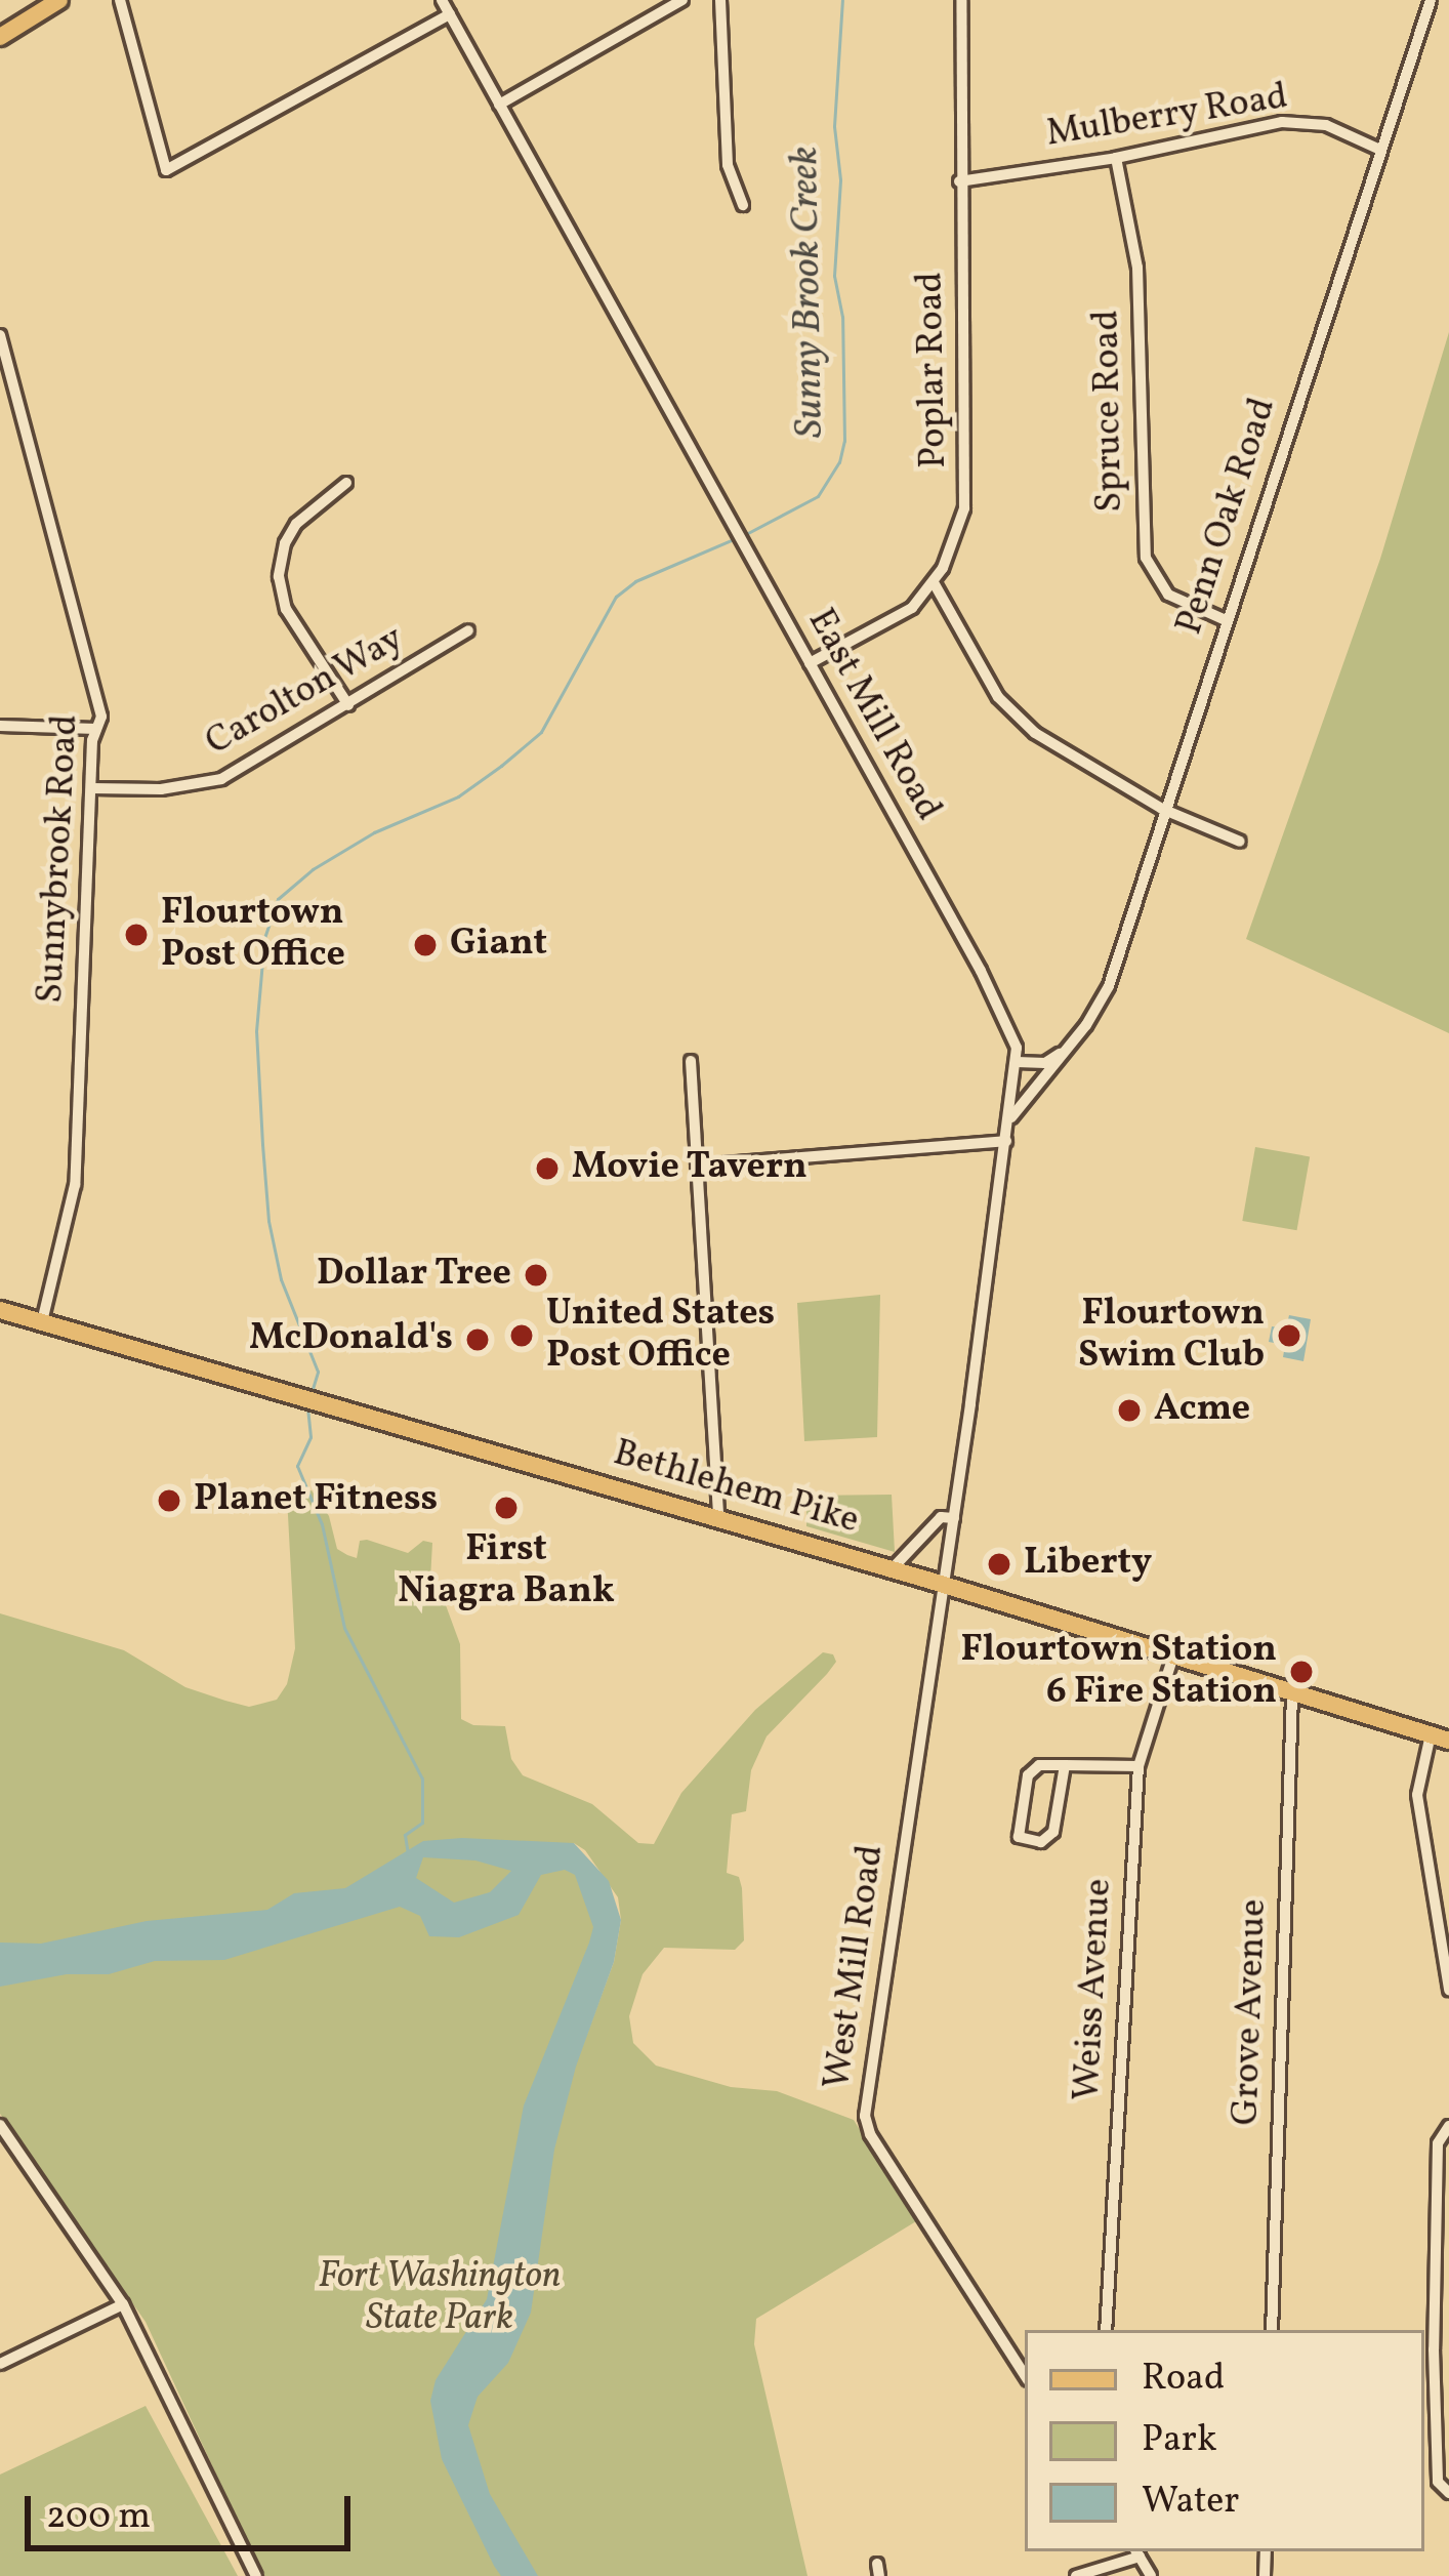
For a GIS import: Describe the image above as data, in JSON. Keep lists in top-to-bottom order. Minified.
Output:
{"streets":{"main road":["Bethlehem Pike"],"street":["Mulberry Road","Poplar Road","Spruce Road","Penn Oak Road","Carolton Way","East Mill Road","Sunnybrook Road","West Mill Road","Weiss Avenue","Grove Avenue"]},"crossings":[["Mulberry Road","Poplar Road"],["Mulberry Road","Spruce Road"],["Mulberry Road","Penn Oak Road"],["Poplar Road","East Mill Road"],["Spruce Road","Penn Oak Road"],["Penn Oak Road","East Mill Road"],["Carolton Way","Sunnybrook Road"],["East Mill Road","West Mill Road"],["Sunnybrook Road","Bethlehem Pike"],["Bethlehem Pike","West Mill Road"],["Bethlehem Pike","Weiss Avenue"],["Bethlehem Pike","Grove Avenue"]],"water":["Sunny Brook Creek"],"parks":["Fort Washington State Park"],"places":["Flourtown Post Office","Giant","Movie Tavern","Dollar Tree","United States Post Office","Flourtown Swim Club","McDonald's","Acme","Planet Fitness","First Niagra Bank","Liberty","Flourtown Station 6 Fire Station"],"legend":["Road","Park","Water"],"scale_bar":"200 m"}
